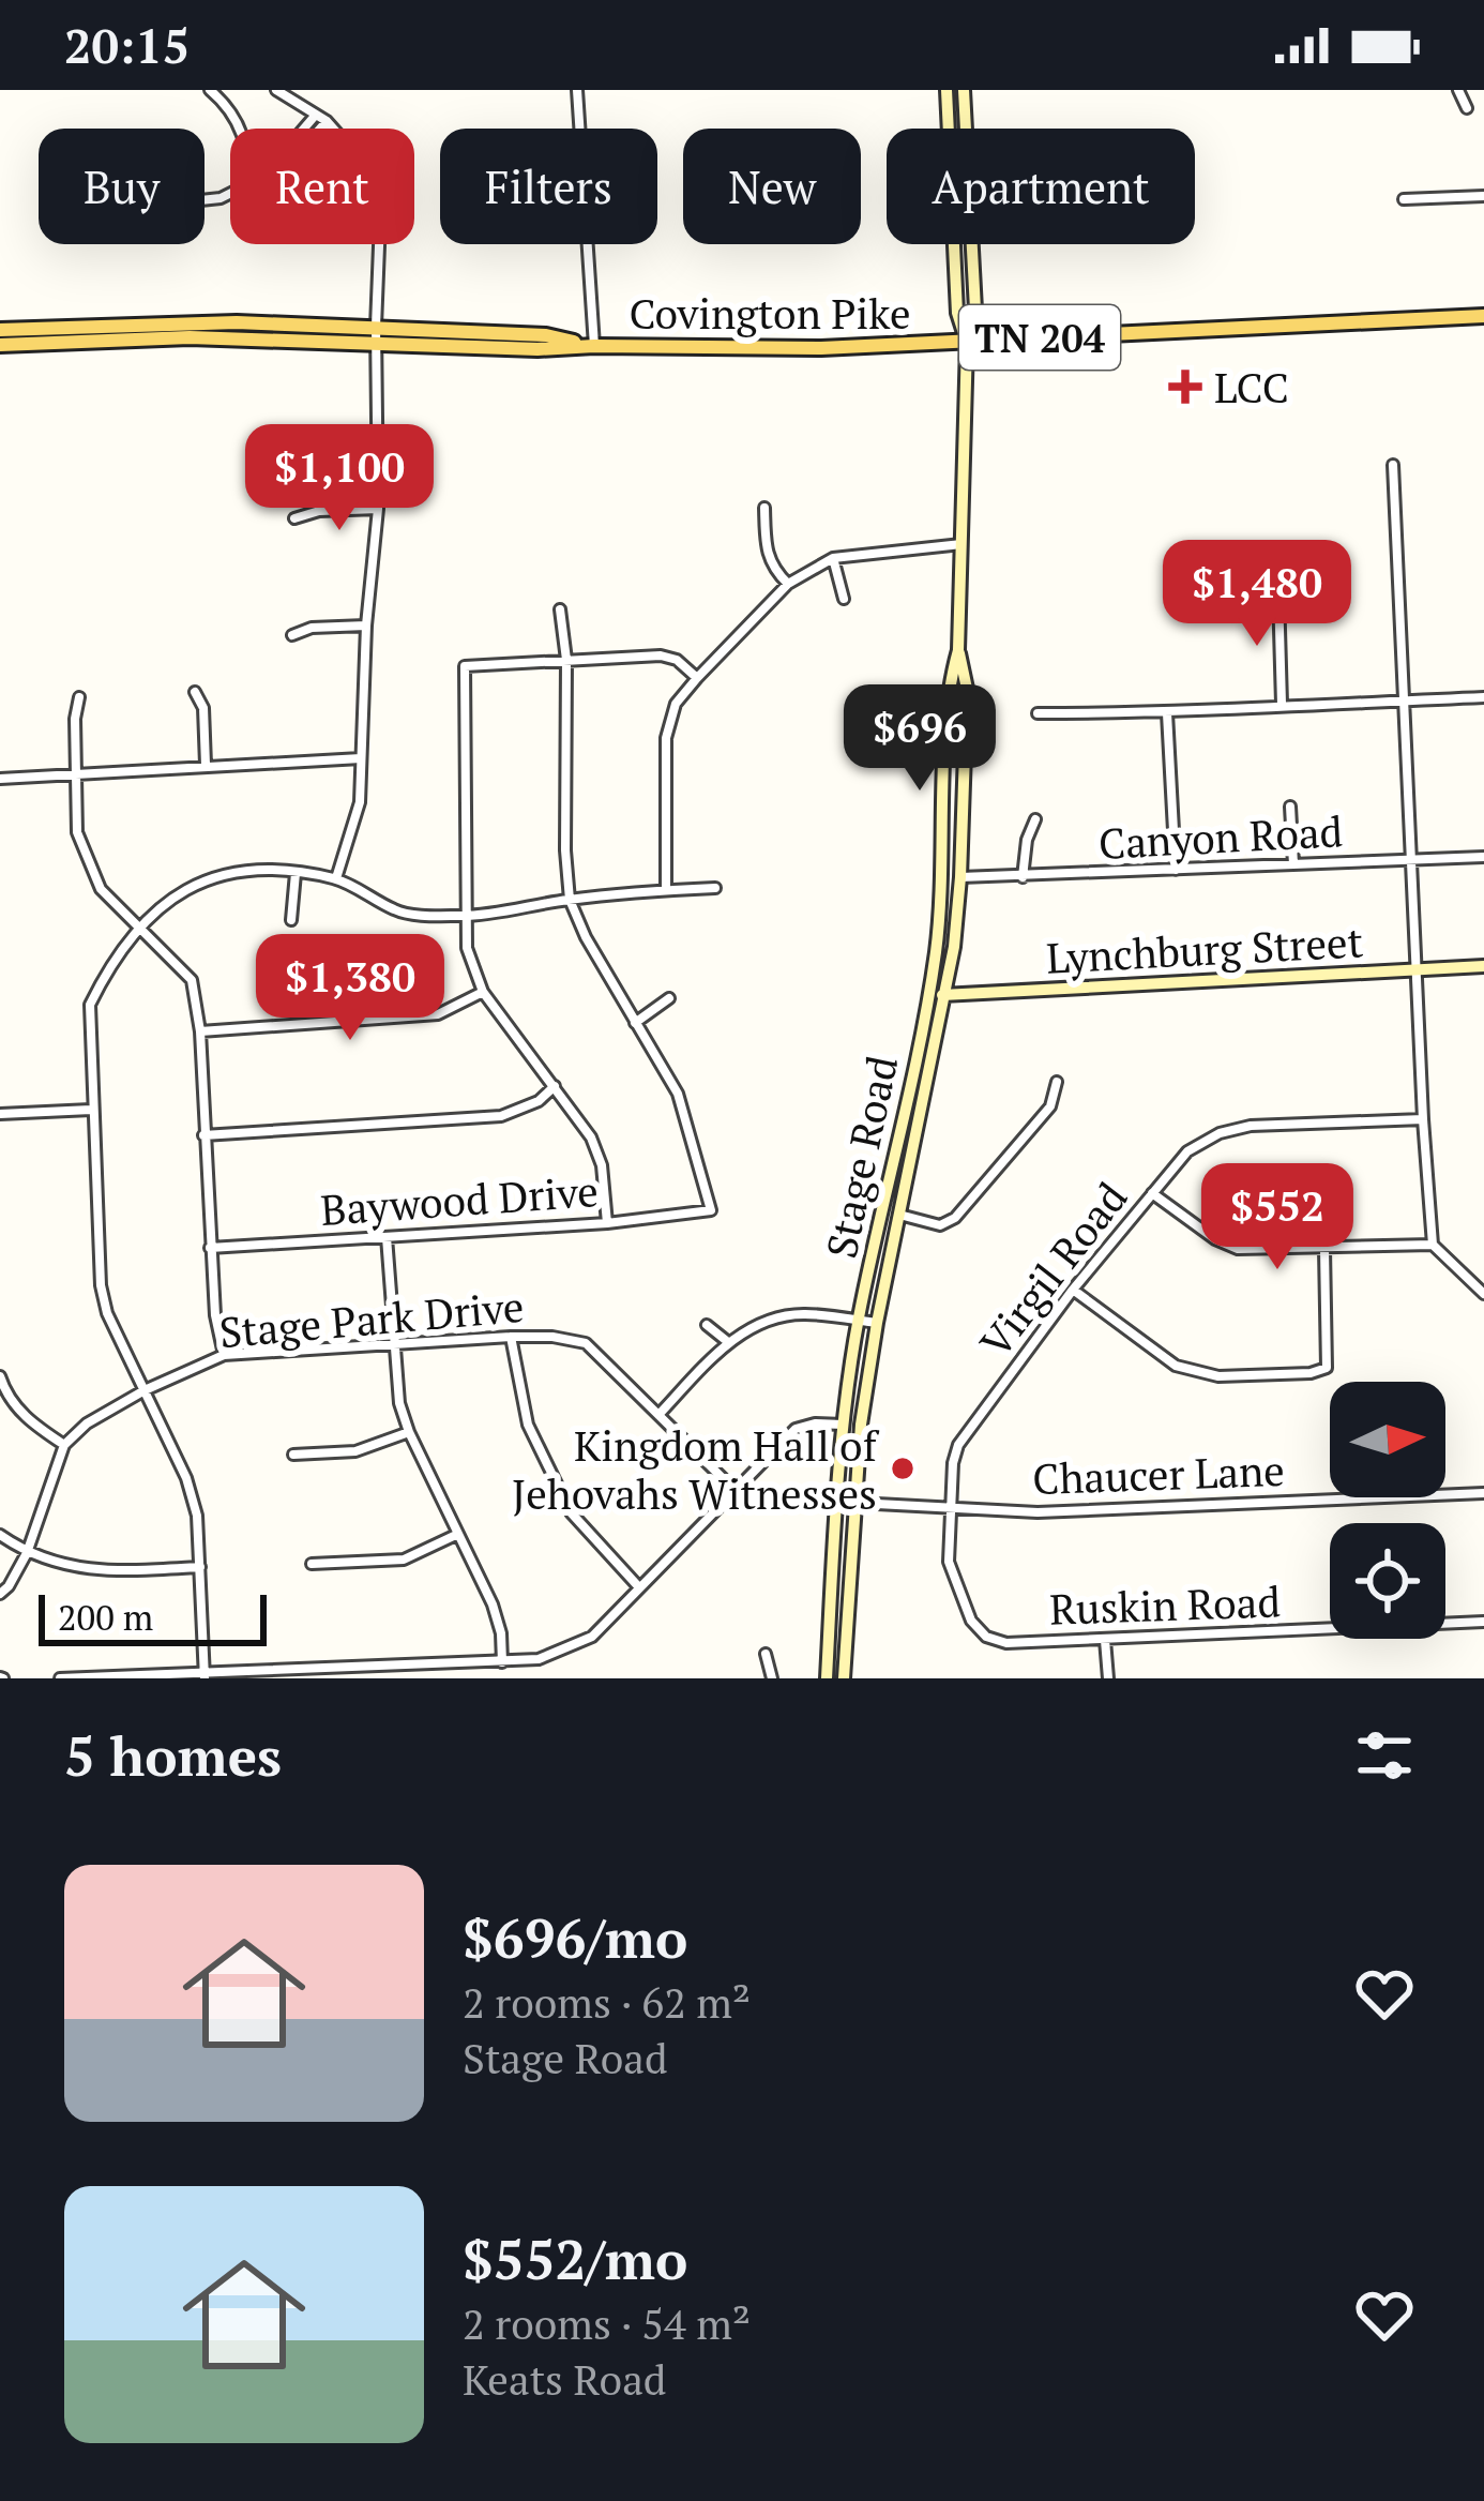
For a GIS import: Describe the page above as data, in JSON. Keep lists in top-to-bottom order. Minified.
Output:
{"streets":{"main road":["Covington Pike","TN 204","Lynchburg Street","Stage Road"],"street":["Canyon Road","Baywood Drive","Virgil Road","Stage Park Drive","Chaucer Lane","Ruskin Road"]},"crossings":[["Covington Pike","Stage Road"],["Canyon Road","Stage Road"],["Lynchburg Street","Stage Road"],["Stage Road","Chaucer Lane"],["Virgil Road","Chaucer Lane"],["Virgil Road","Ruskin Road"],["Chaucer Lane","Ruskin Road"]],"places":{"health":["LCC"],"other":["Kingdom Hall of Jehovahs Witnesses"]},"scale_bar":"200 m","north":"right","page":{"status":"20:15","chip":["Buy","Rent","Filters","New","Apartment"],"price":["$1,100","$1,480","$696","$1,380","$552"],"scale":"200 m","heading":"5 homes","list":[{"name":"$696/mo","note":"2 rooms · 62 m² · Stage Road"},{"name":"$552/mo","note":"2 rooms · 54 m² · Keats Road"}]}}
